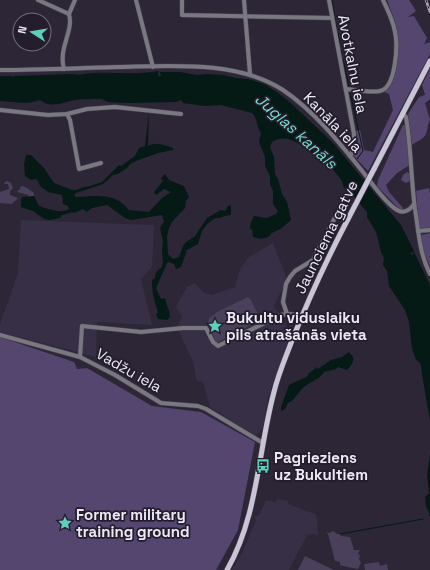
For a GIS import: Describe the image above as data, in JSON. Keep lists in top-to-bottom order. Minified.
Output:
{"streets":{"main road":["Jaunciema gatve"],"street":["Avotkalnu iela","Kanāla iela","Vadžu iela"]},"crossings":[["Avotkalnu iela","Kanāla iela"],["Jaunciema gatve","Vadžu iela"]],"water":["Juglas kanāls"],"places":{"place":["Bukultu viduslaiku pils atrašanās vieta","Former military training ground"],"bus stop":["Pagrieziens uz Bukultiem"]},"north":"left"}
